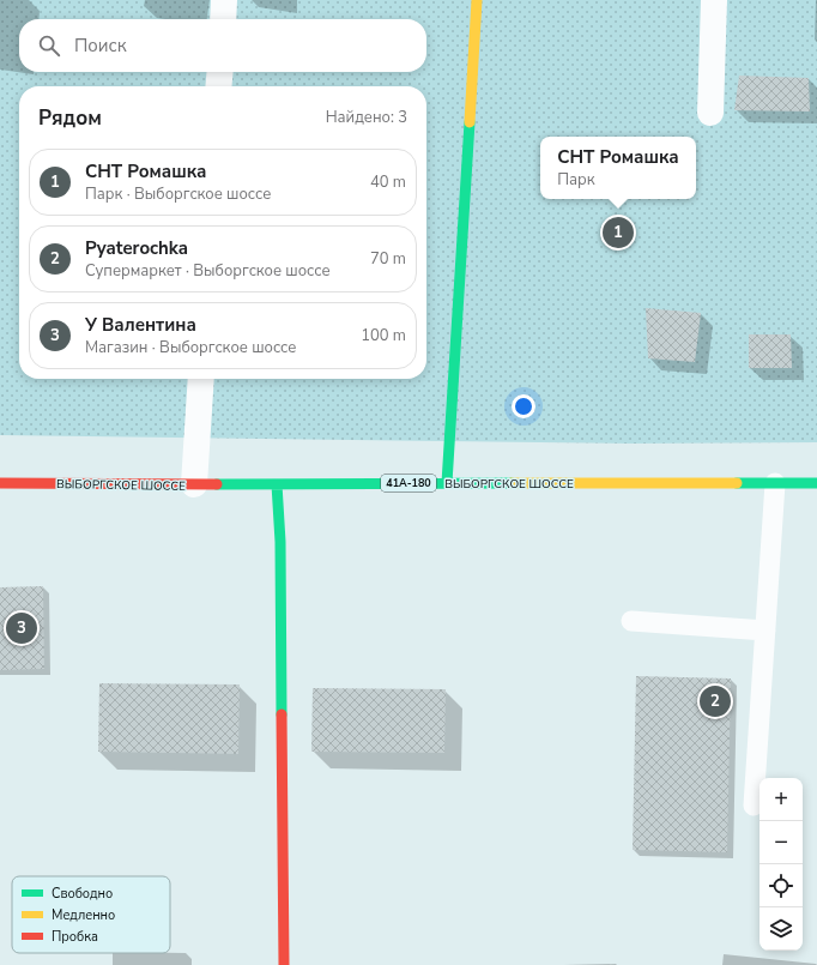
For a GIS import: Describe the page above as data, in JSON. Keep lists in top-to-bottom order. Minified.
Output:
{"streets":{"street":["41А-180","ВЫБОРГСКОЕ ШОССЕ"]},"legend":["Свободно","Медленно","Пробка"],"page":{"search":"Поиск","heading":["Рядом","Найдено: 3"],"popup":["СНТ Ромашка","Парк"],"list":[{"mark":"1","name":"СНТ Ромашка","note":"Парк · Выборгское шоссе","value":"40 m"},{"mark":"2","name":"Pyaterochka","note":"Супермаркет · Выборгское шоссе","value":"70 m"},{"mark":"3","name":"У Валентина","note":"Магазин · Выборгское шоссе","value":"100 m"}],"pins":["1","3","2"],"map_buttons":["+","−"]}}
